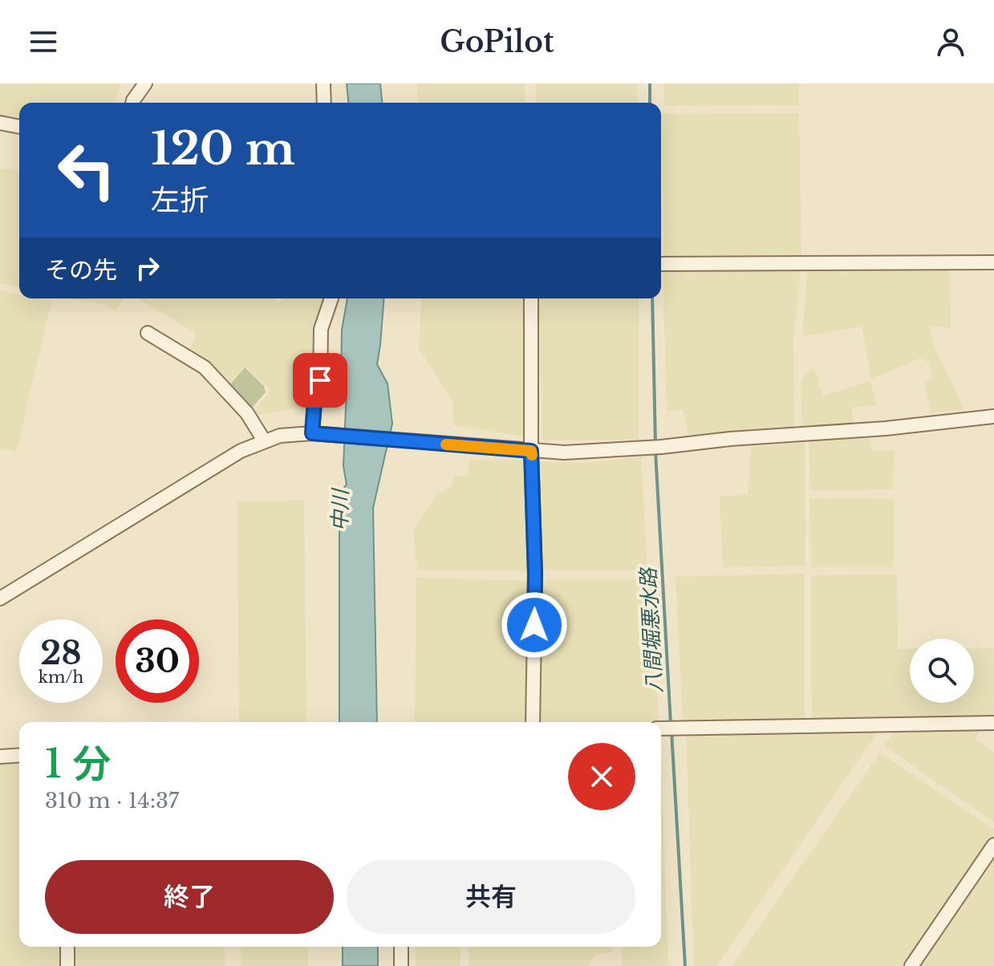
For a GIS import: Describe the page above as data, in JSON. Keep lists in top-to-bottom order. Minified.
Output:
{"water":["中川","八間堀悪水路"],"page":{"header":"GoPilot","turn":["120 m","左折"],"then":"その先","speed":"28 km/h","limit":"30","heading":["1 分","310 m · 14:37"],"buttons":["終了","共有"]}}
